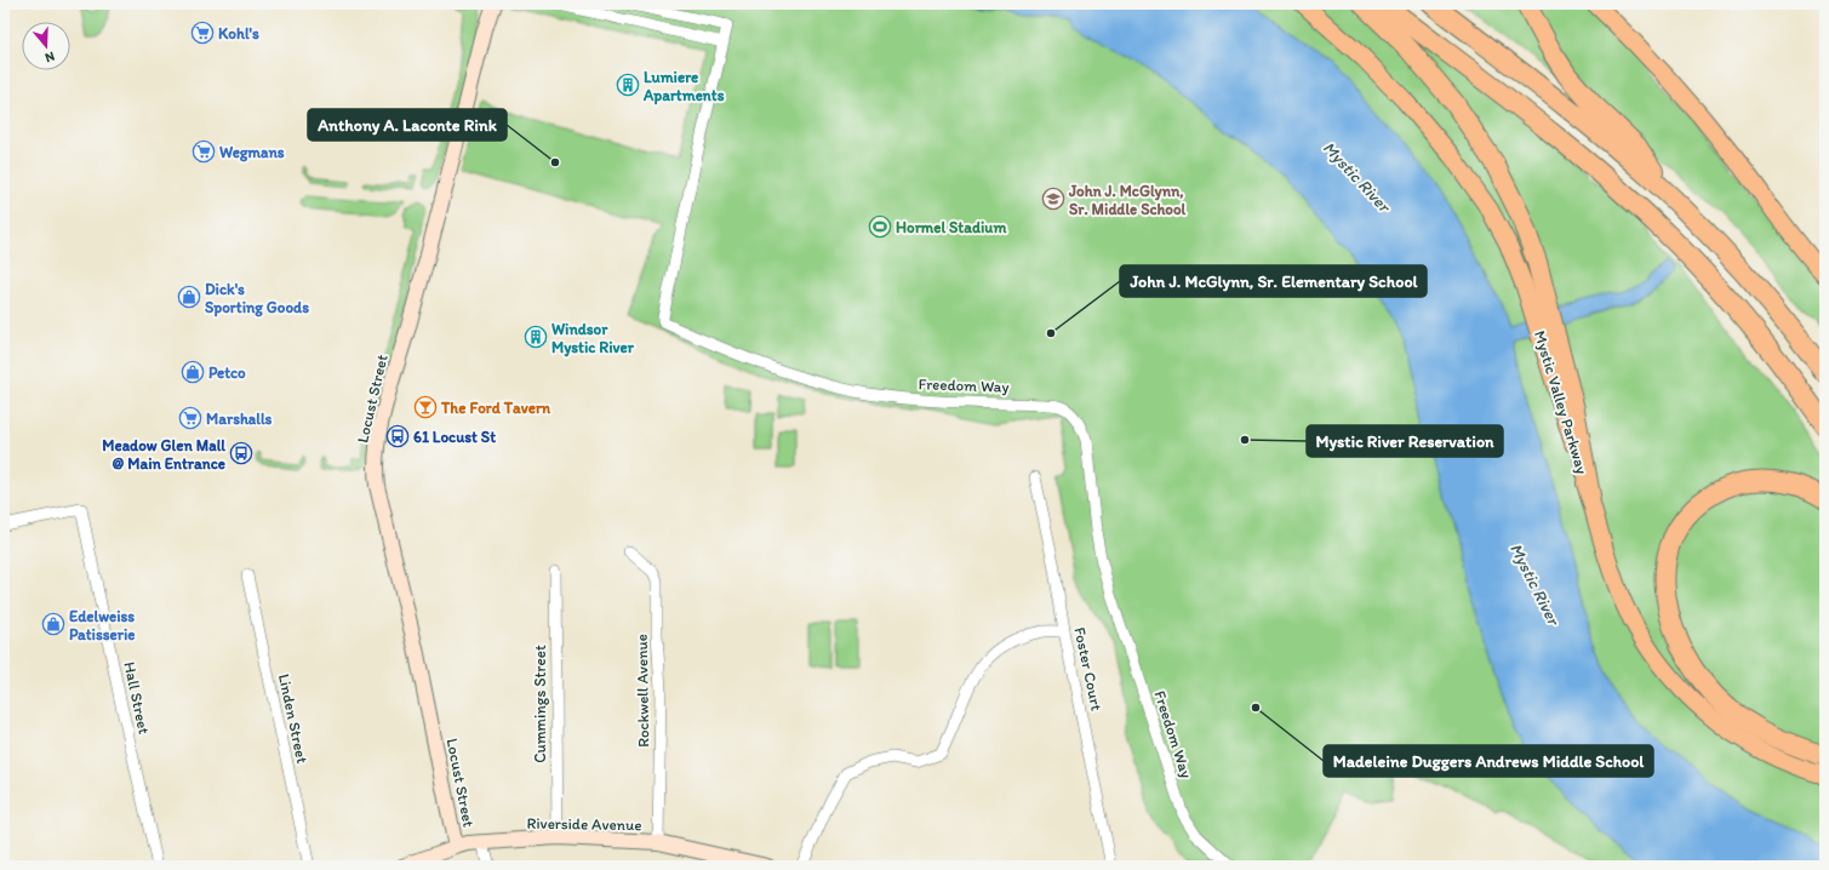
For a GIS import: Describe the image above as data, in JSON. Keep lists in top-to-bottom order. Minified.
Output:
{"streets":{"main road":["Mystic Valley Parkway"],"street":["Freedom Way","Locust Street","Foster Court","Rockwell Avenue","Hall Street","Cummings Street","Linden Street","Riverside Avenue"]},"crossings":[["Locust Street","Riverside Avenue"],["Rockwell Avenue","Riverside Avenue"],["Cummings Street","Riverside Avenue"]],"water":["Mystic River"],"places":{"supermarket":["Kohl's","Wegmans","Marshalls"],"building":["Lumiere Apartments","Windsor Mystic River"],"other":["Anthony A. Laconte Rink","John J. McGlynn, Sr. Elementary School","Mystic River Reservation","Madeleine Duggers Andrews Middle School"],"school or university":["John J. McGlynn, Sr. Middle School"],"sports":["Hormel Stadium"],"shop":["Dick's Sporting Goods","Petco","Edelweiss Patisserie"],"bar":["The Ford Tavern"],"bus stop":["61 Locust St","Meadow Glen Mall @ Main Entrance"]},"north":"bottom"}
